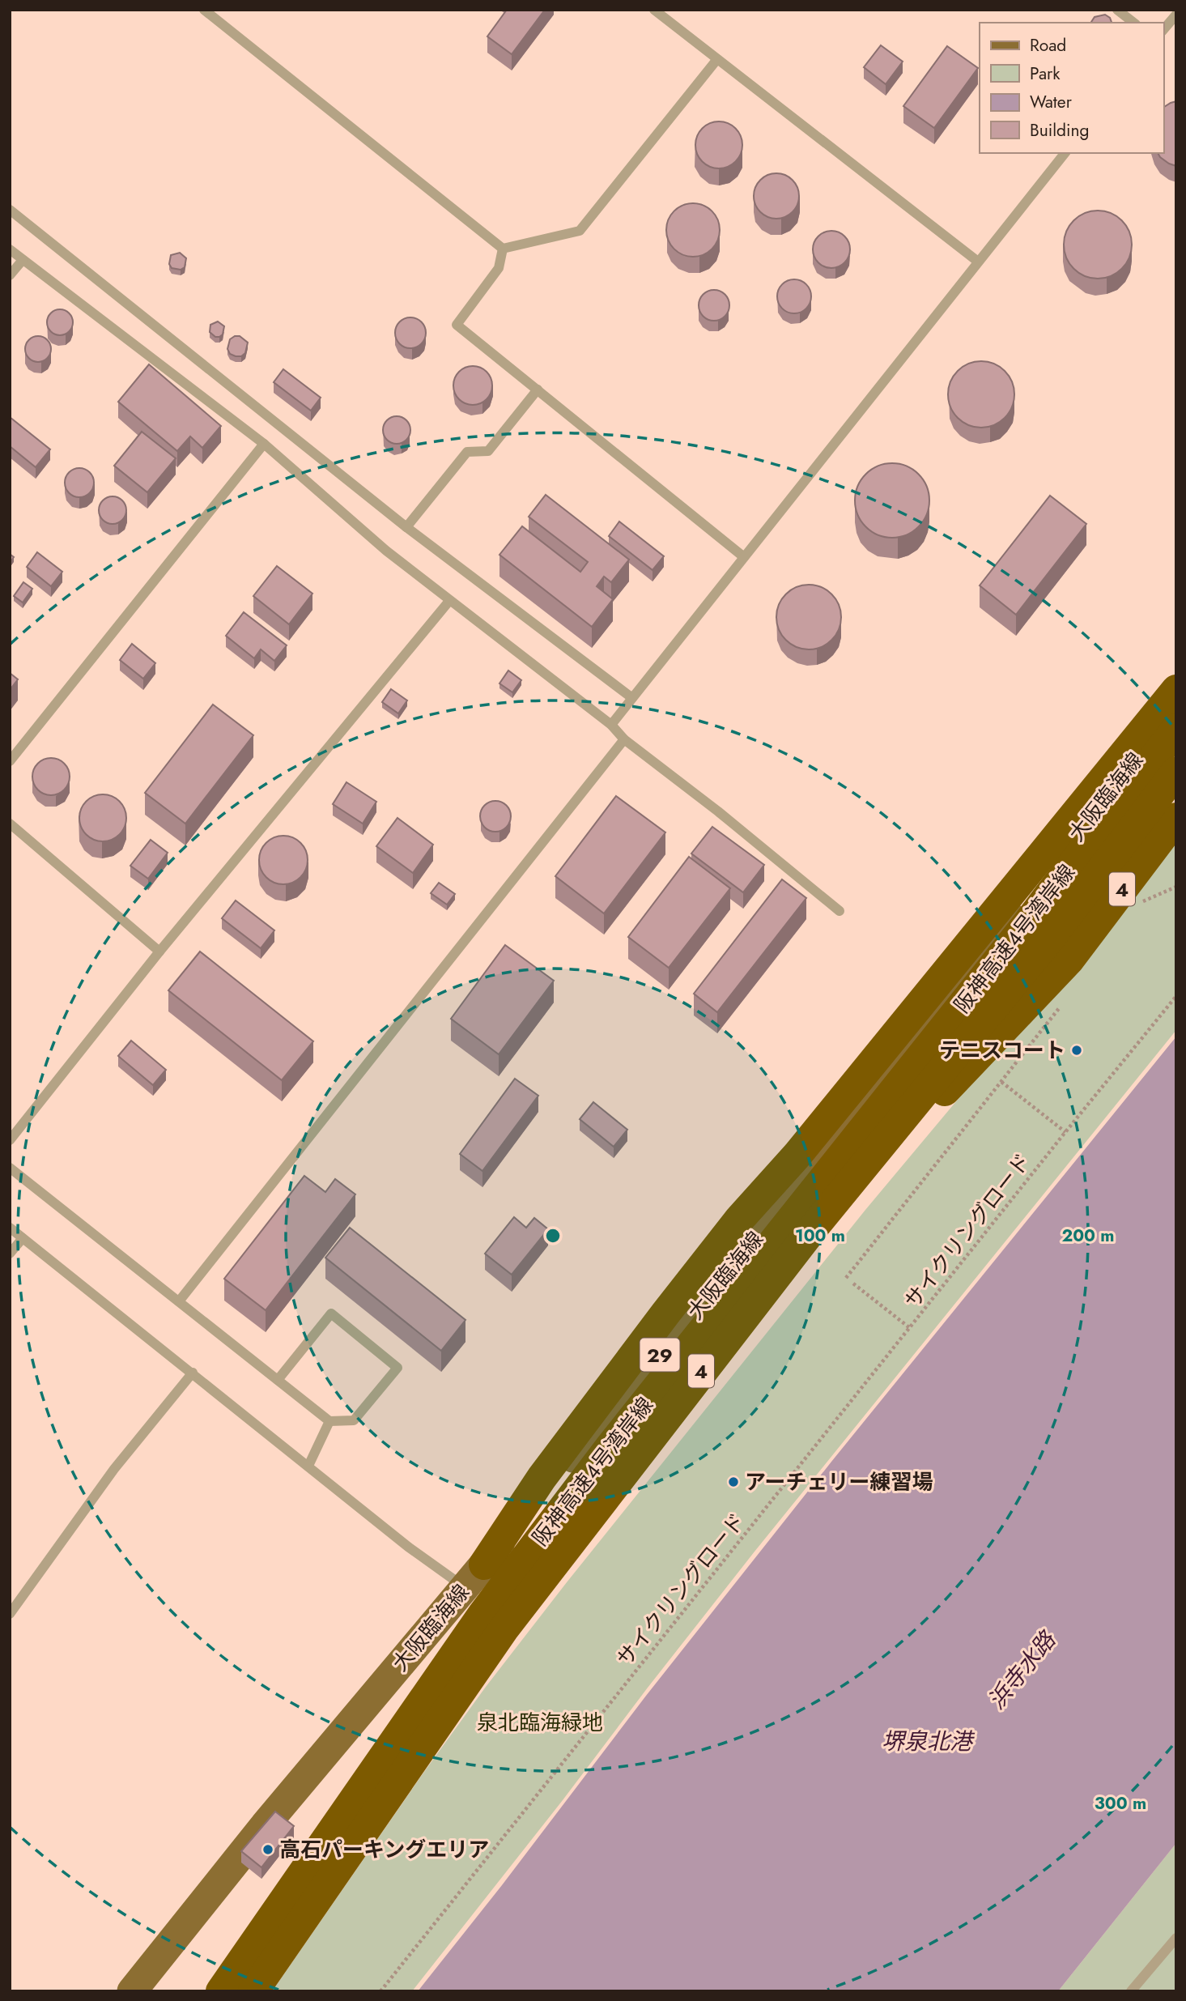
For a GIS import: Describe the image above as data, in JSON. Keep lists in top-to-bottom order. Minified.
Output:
{"streets":{"highway":["4","阪神高速4号湾岸線"],"main road":["大阪臨海線","29"],"path":["サイクリングロード"]},"crossings":[["4","29"]],"water":["浜寺水路","堺泉北港"],"parks":["泉北臨海緑地"],"places":["テニスコート","アーチェリー練習場","高石パーキングエリア"],"legend":["Road","Park","Water","Building"],"rings":["100 m","200 m","300 m"]}
